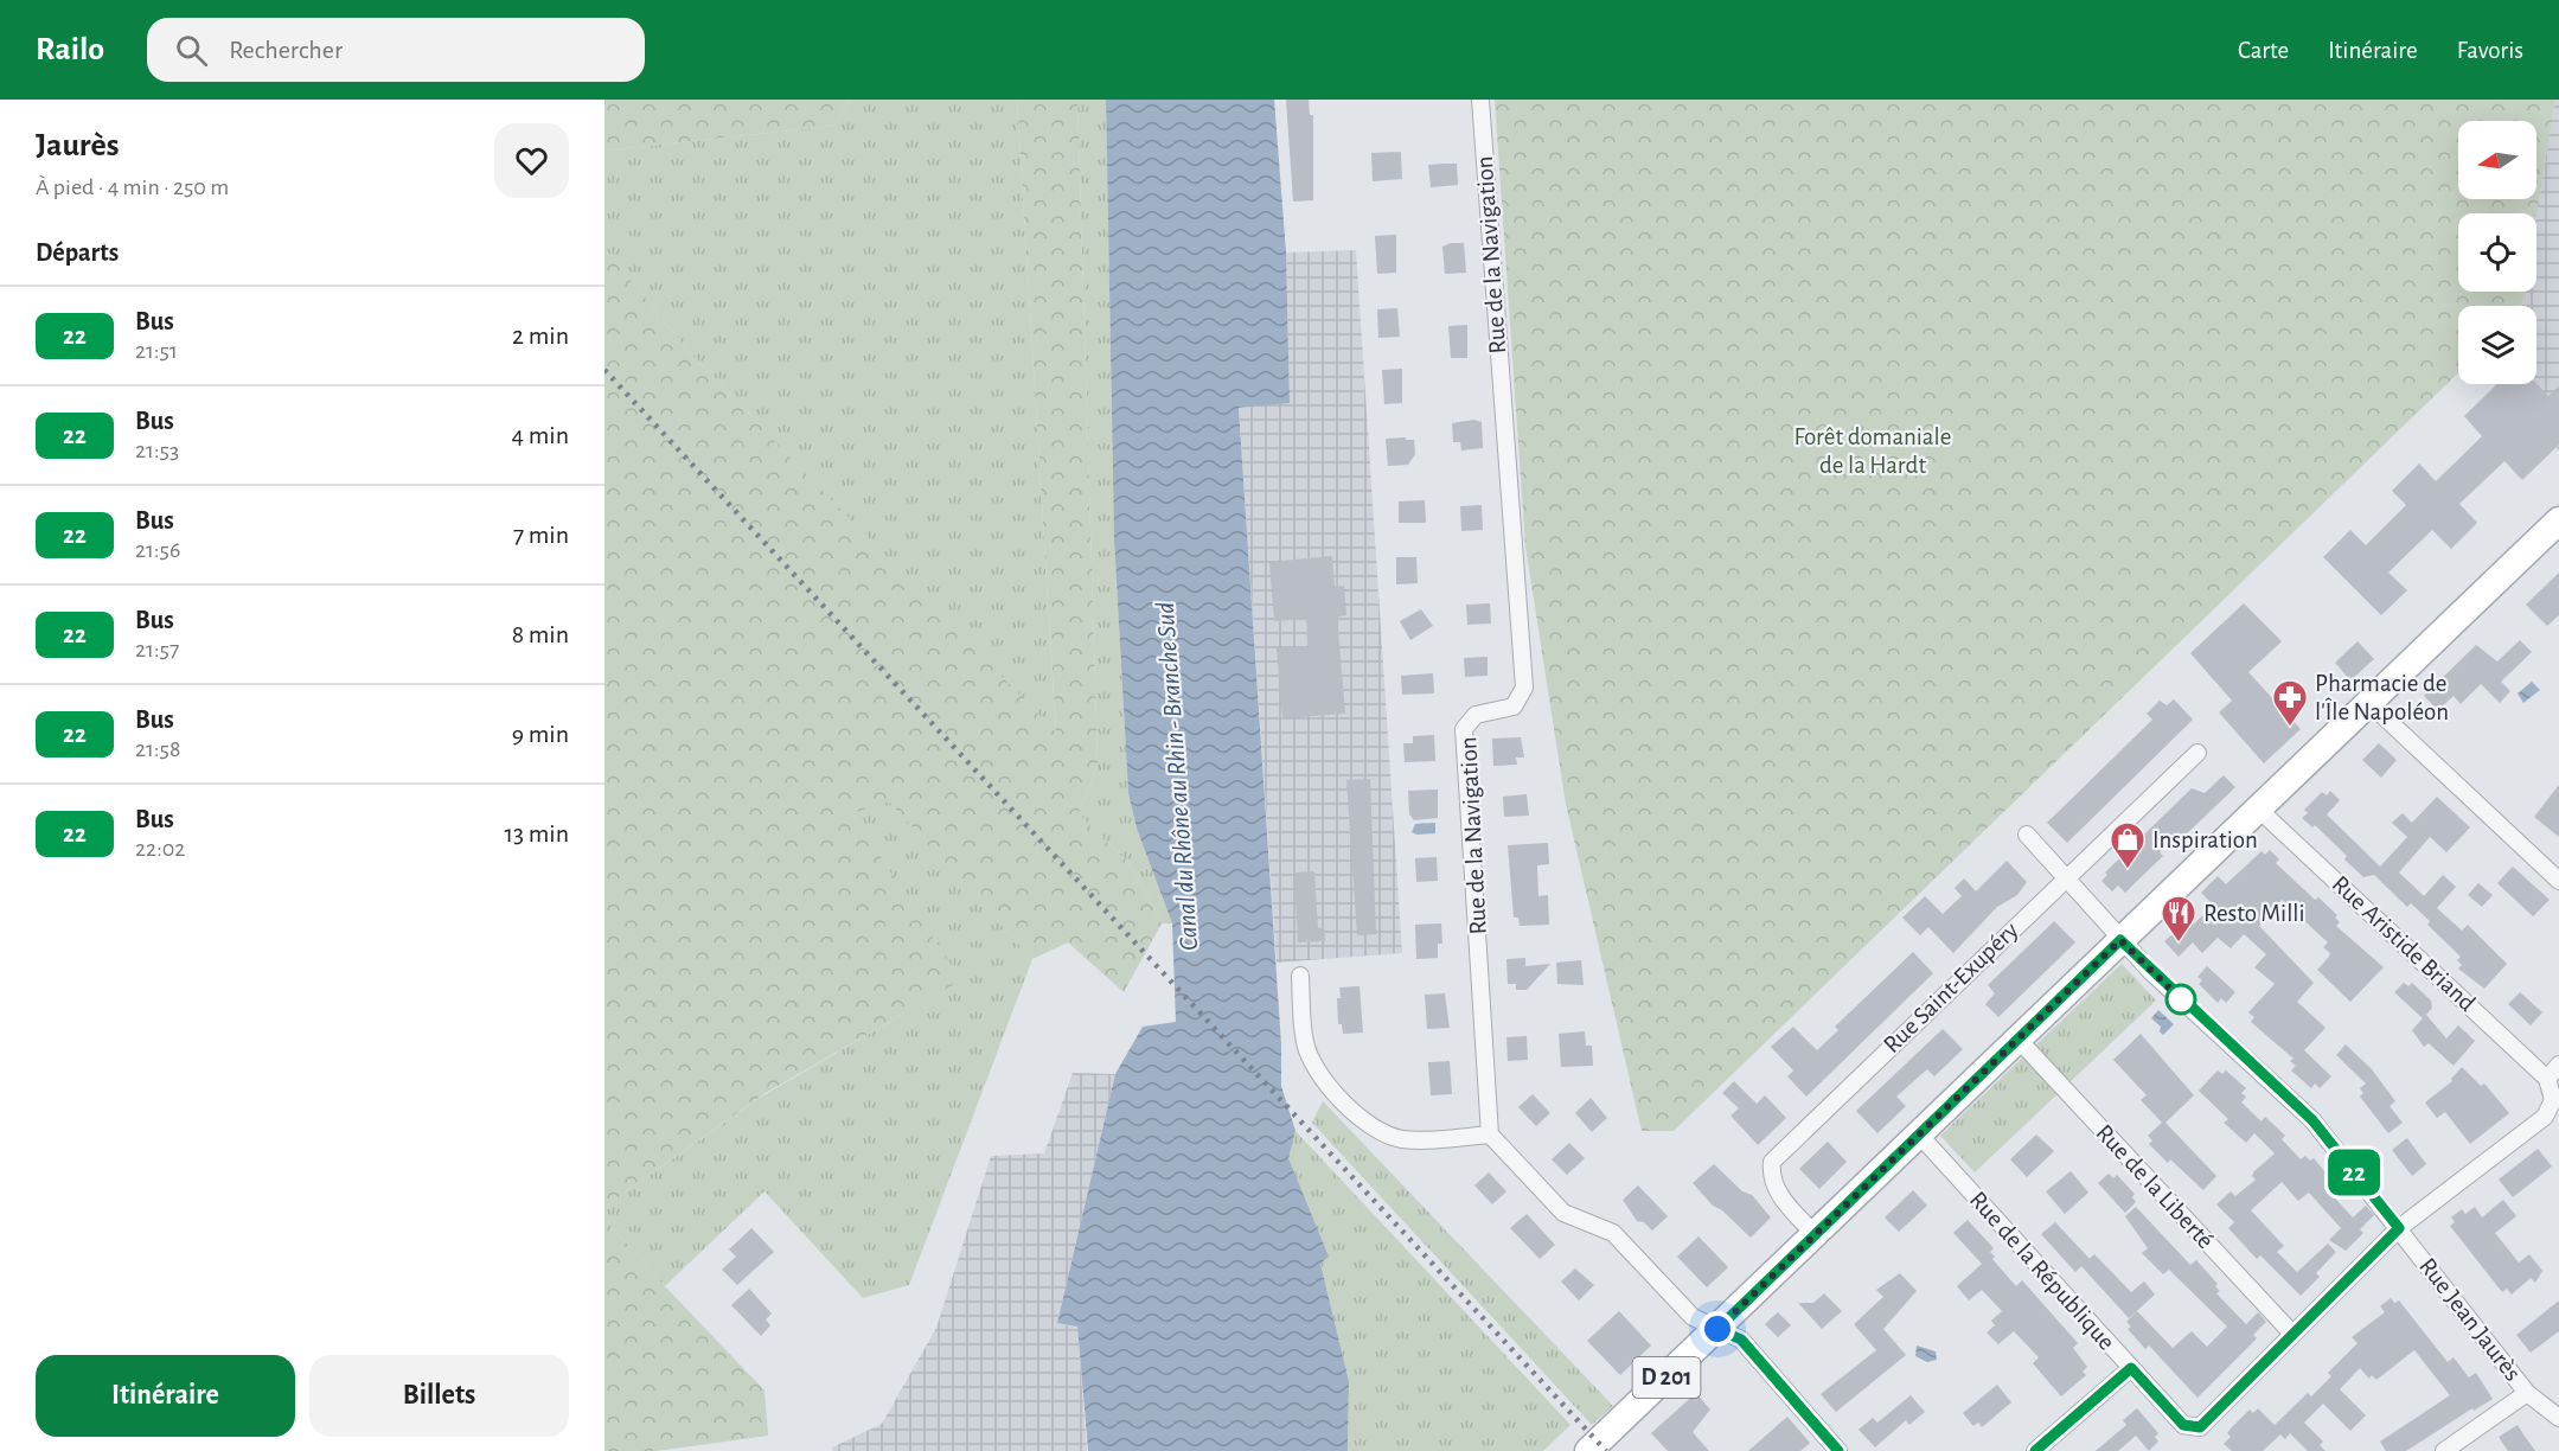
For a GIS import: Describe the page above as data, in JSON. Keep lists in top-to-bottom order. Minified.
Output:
{"streets":{"main road":["D 201"],"street":["Rue de la Navigation","Rue Aristide Briand","Rue Saint-Exupéry","Rue de la Liberté","Rue de la République","Rue Jean Jaurès"]},"crossings":[["Rue Aristide Briand","D 201"],["Rue Saint-Exupéry","Rue Jean Jaurès"],["Rue Saint-Exupéry","D 201"],["Rue de la Liberté","Rue de la République"],["Rue de la Liberté","D 201"],["Rue de la République","D 201"],["Rue Jean Jaurès","D 201"]],"water":["Canal du Rhône au Rhin - Branche Sud"],"parks":["Forêt domaniale de la Hardt"],"places":{"pharmacy":["Pharmacie de l'Île Napoléon"],"shop":["Inspiration"],"restaurant":["Resto Milli"]},"lines":["bus line 22"],"north":"left","page":{"header":"Railo","search":"Rechercher","nav":["Carte","Itinéraire","Favoris"],"heading":[["Jaurès","À pied · 4 min · 250 m"],"Départs"],"on_map":"22","list":[{"mark":"22","name":"Bus","note":"21:51","value":"2 min"},{"mark":"22","name":"Bus","note":"21:53","value":"4 min"},{"mark":"22","name":"Bus","note":"21:56","value":"7 min"},{"mark":"22","name":"Bus","note":"21:57","value":"8 min"},{"mark":"22","name":"Bus","note":"21:58","value":"9 min"},{"mark":"22","name":"Bus","note":"22:02","value":"13 min"}],"buttons":["Itinéraire","Billets"]}}
